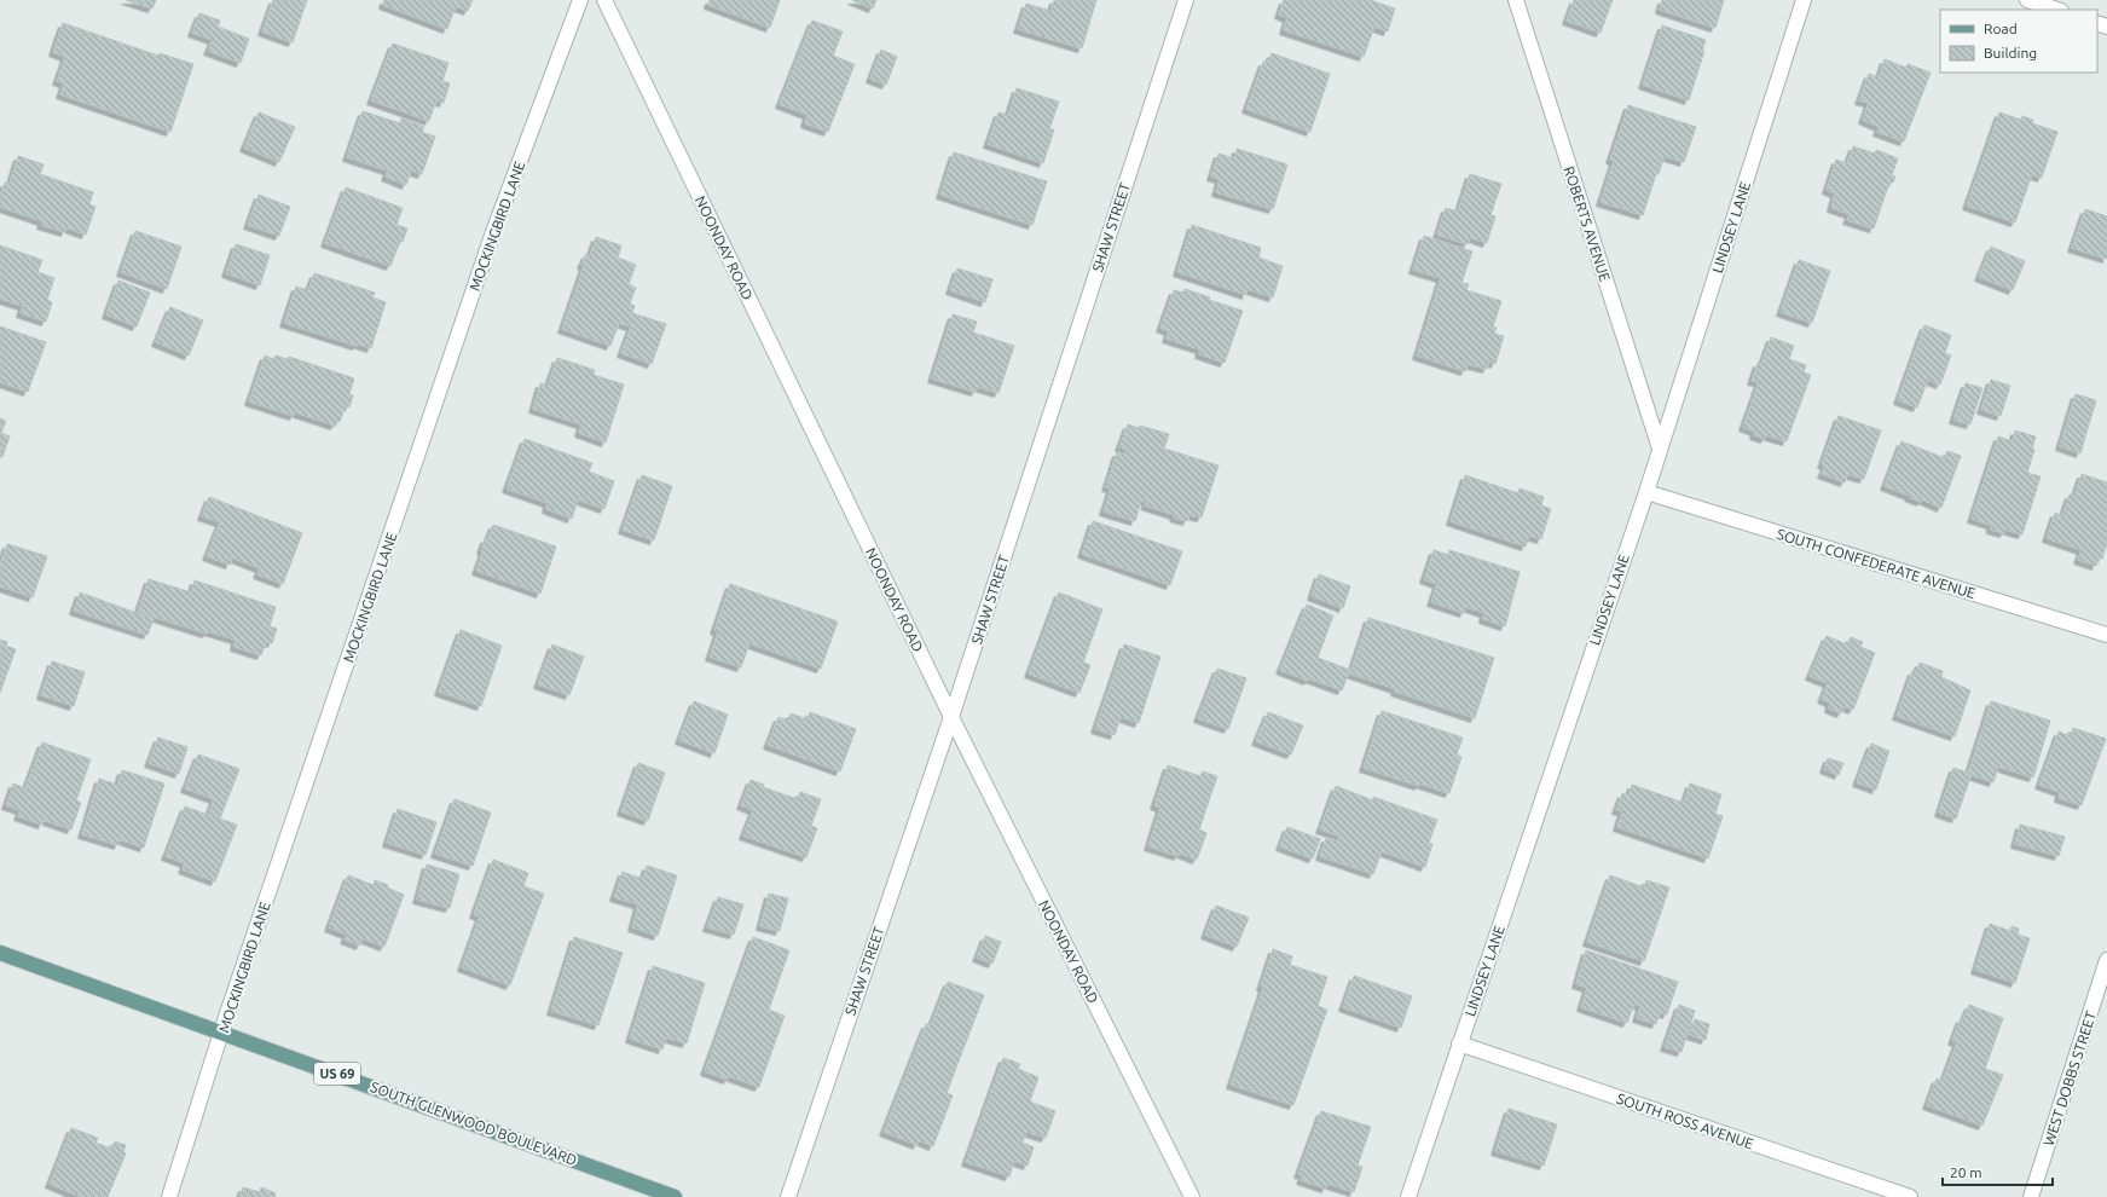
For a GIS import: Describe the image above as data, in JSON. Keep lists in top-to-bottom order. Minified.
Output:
{"streets":{"main road":["US 69","SOUTH GLENWOOD BOULEVARD"],"street":["ROBERTS AVENUE","MOCKINGBIRD LANE","SHAW STREET","LINDSEY LANE","NOONDAY ROAD","SOUTH CONFEDERATE AVENUE","WEST DOBBS STREET","SOUTH ROSS AVENUE"]},"crossings":[["ROBERTS AVENUE","LINDSEY LANE"],["MOCKINGBIRD LANE","SOUTH GLENWOOD BOULEVARD"],["SHAW STREET","NOONDAY ROAD"],["LINDSEY LANE","SOUTH CONFEDERATE AVENUE"],["LINDSEY LANE","SOUTH ROSS AVENUE"]],"legend":["Road","Building"],"scale_bar":"20 m"}
